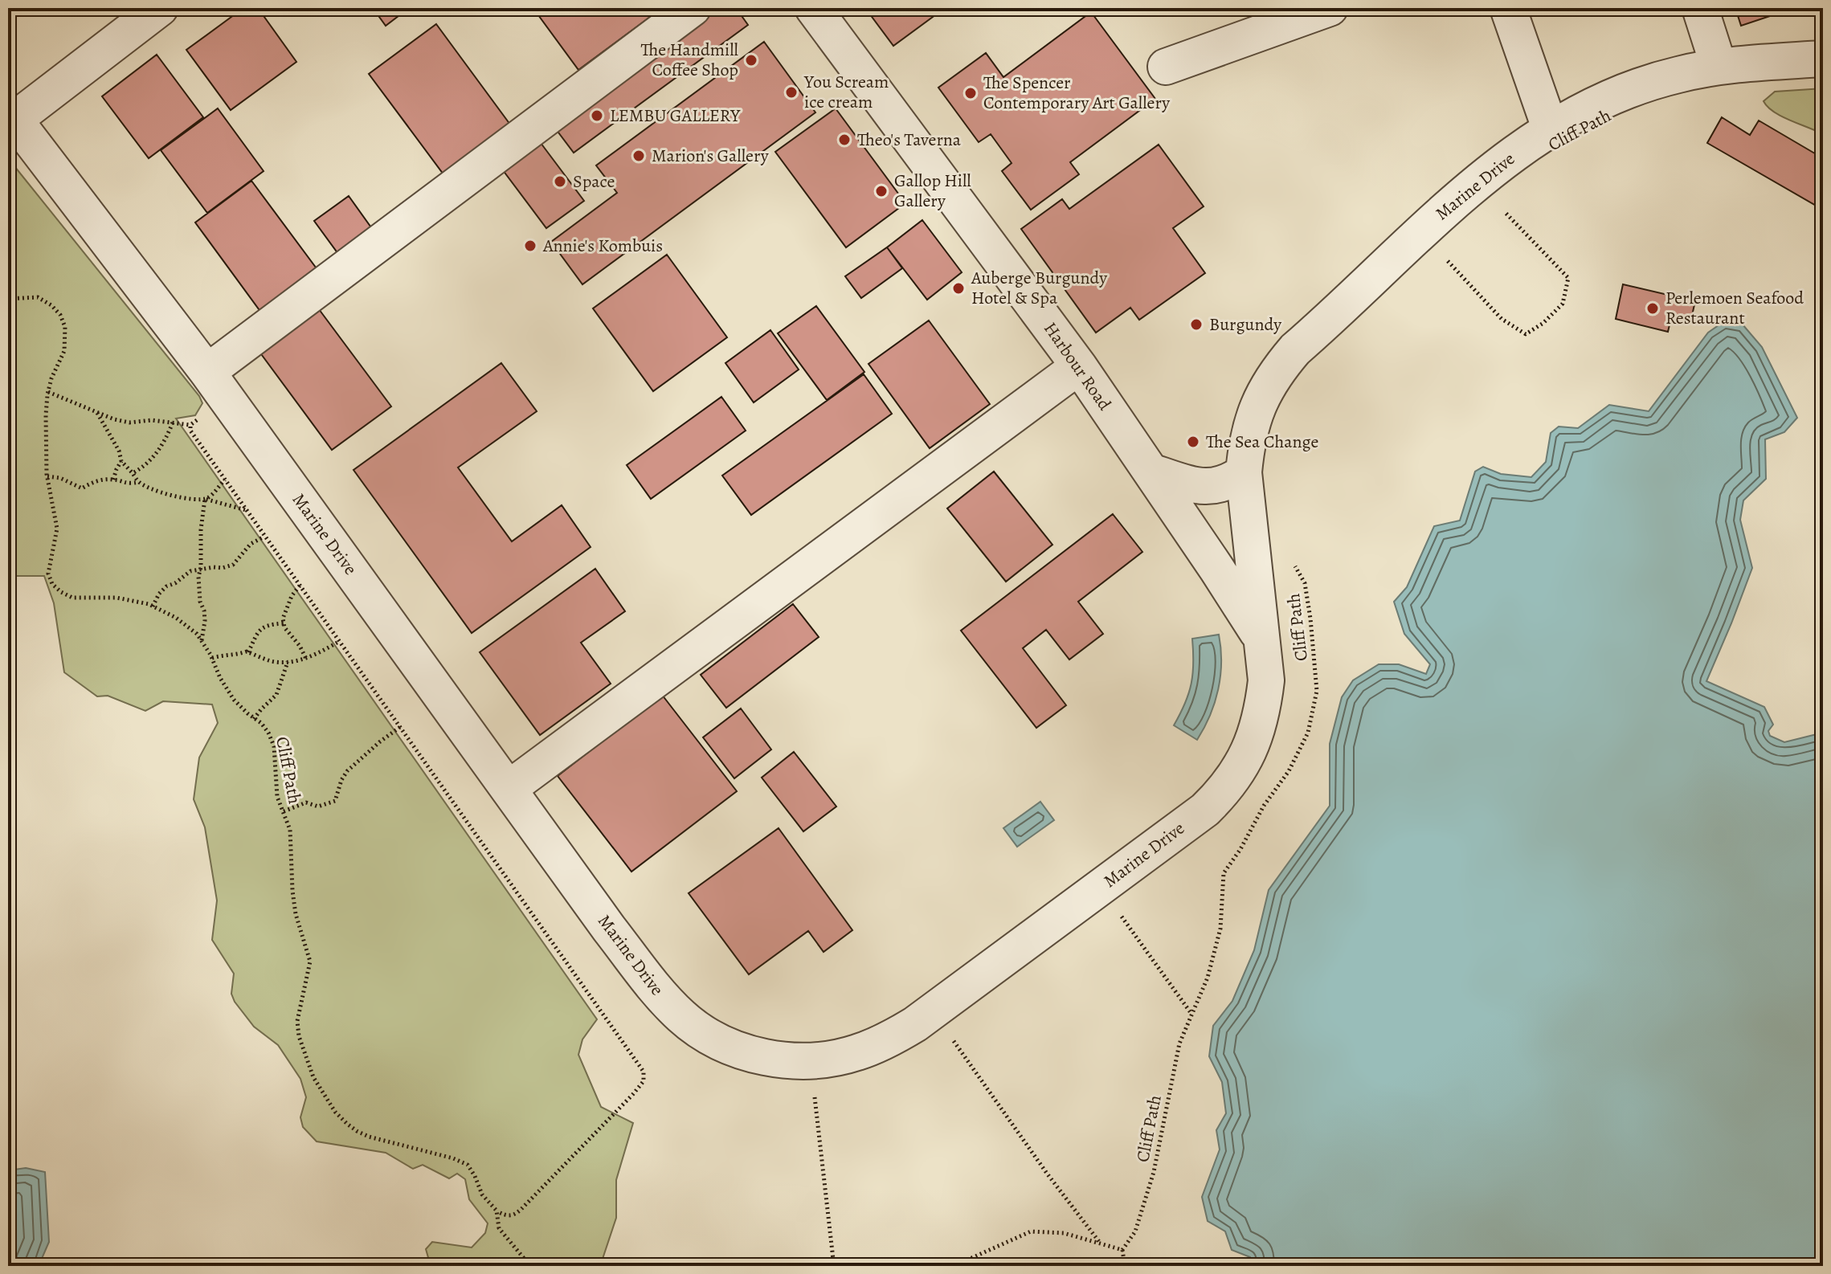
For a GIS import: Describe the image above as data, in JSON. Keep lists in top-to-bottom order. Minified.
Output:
{"streets":{"street":["Marine Drive","Harbour Road"],"path":["Cliff Path"]},"crossings":[["Marine Drive","Harbour Road"]],"places":["The Handmill Coffee Shop","You Scream ice cream","The Spencer Contemporary Art Gallery","LEMBU GALLERY","Theo's Taverna","Marion's Gallery","Space","Gallop Hill Gallery","Annie's Kombuis","Auberge Burgundy Hotel & Spa","Perlemoen Seafood Restaurant","Burgundy","The Sea Change"]}
